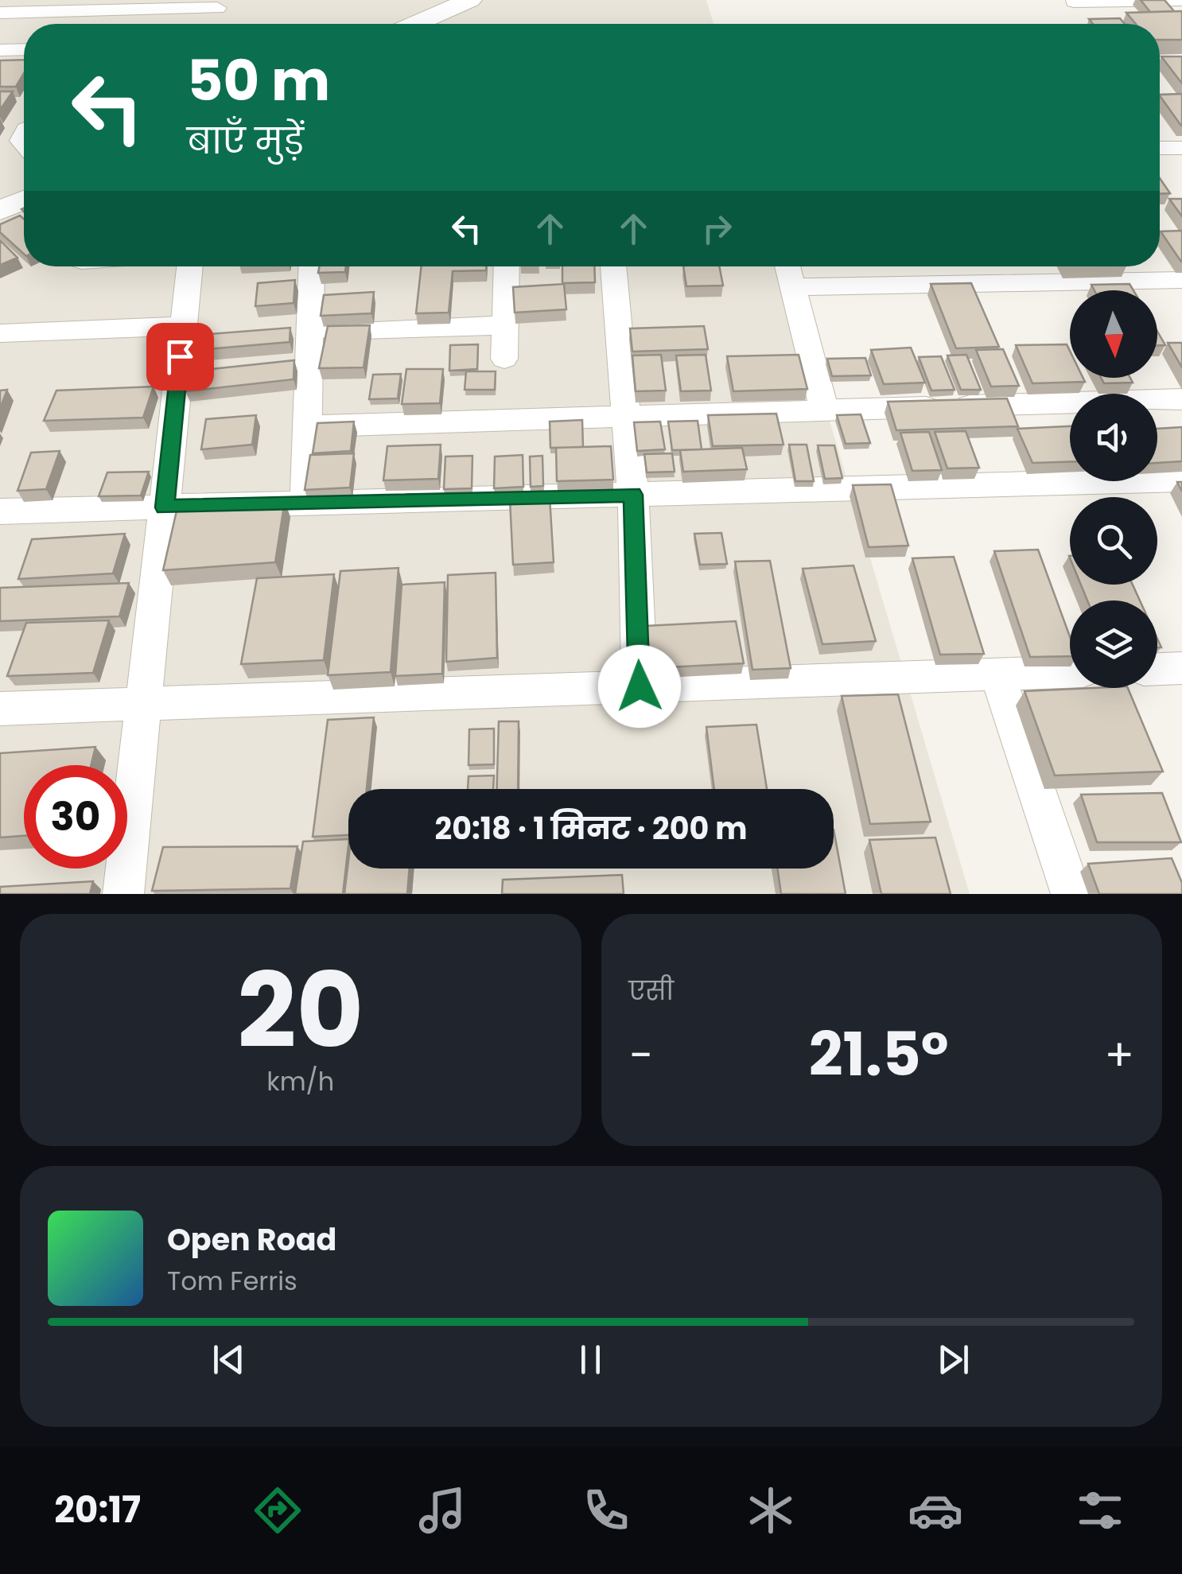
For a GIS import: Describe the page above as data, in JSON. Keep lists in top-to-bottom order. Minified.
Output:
{"north":"bottom","page":{"turn":["50 m","बाएँ मुड़ें"],"limit":"30","trip":"20:18 · 1 मिनट · 200 m","tile":[["20","km/h"],"एसी"],"heat":["−","21.5°","+"],"song":["Open Road","Tom Ferris"],"tabs":"20:17"}}
